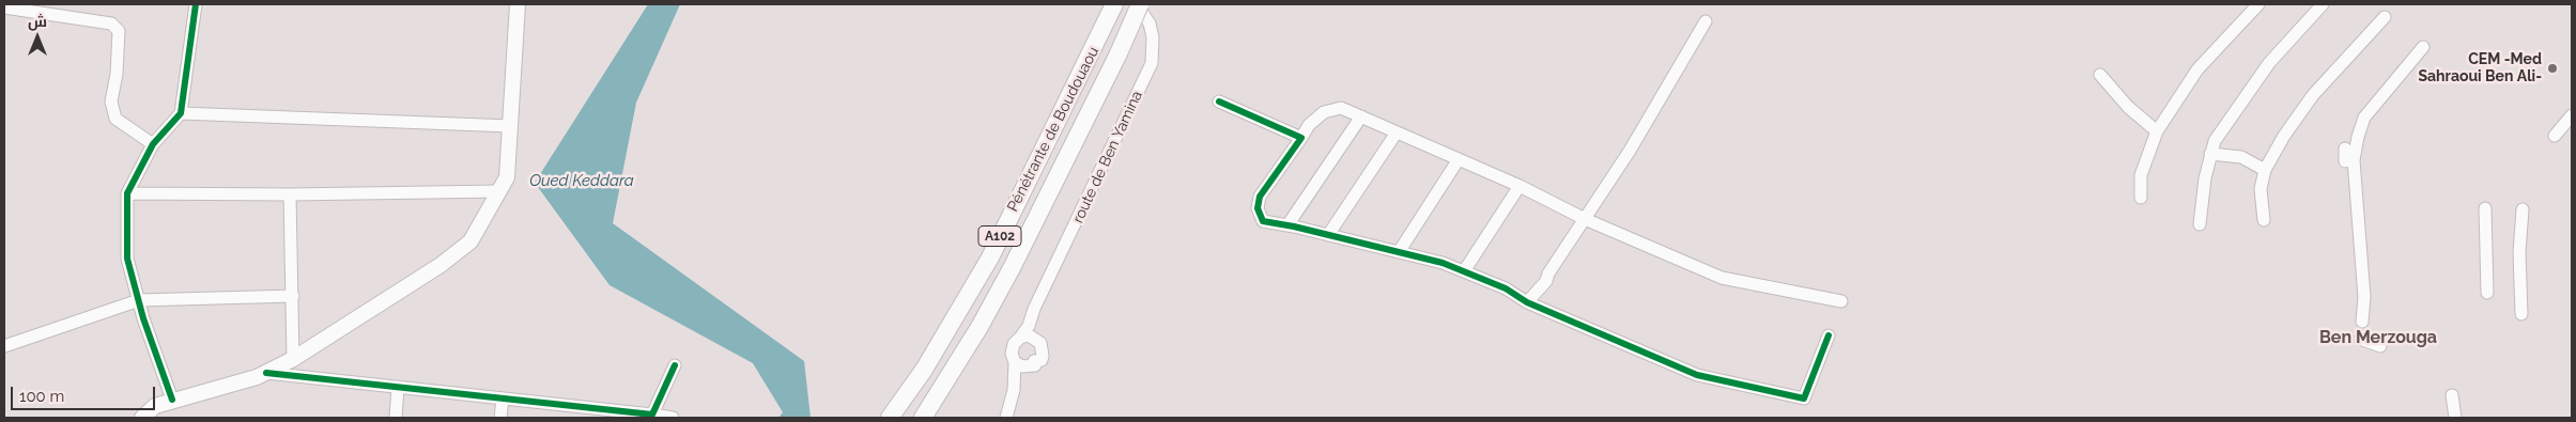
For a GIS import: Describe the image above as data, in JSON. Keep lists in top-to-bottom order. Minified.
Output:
{"streets":{"highway":["Pénétrante de Boudouaou","A102"],"street":["route de Ben Yamina"]},"crossings":[["Pénétrante de Boudouaou","route de Ben Yamina"]],"districts":["Ben Merzouga"],"water":["Oued Keddara"],"places":["CEM -Med Sahraoui Ben Ali-"],"scale_bar":"100 m","north":"top"}
